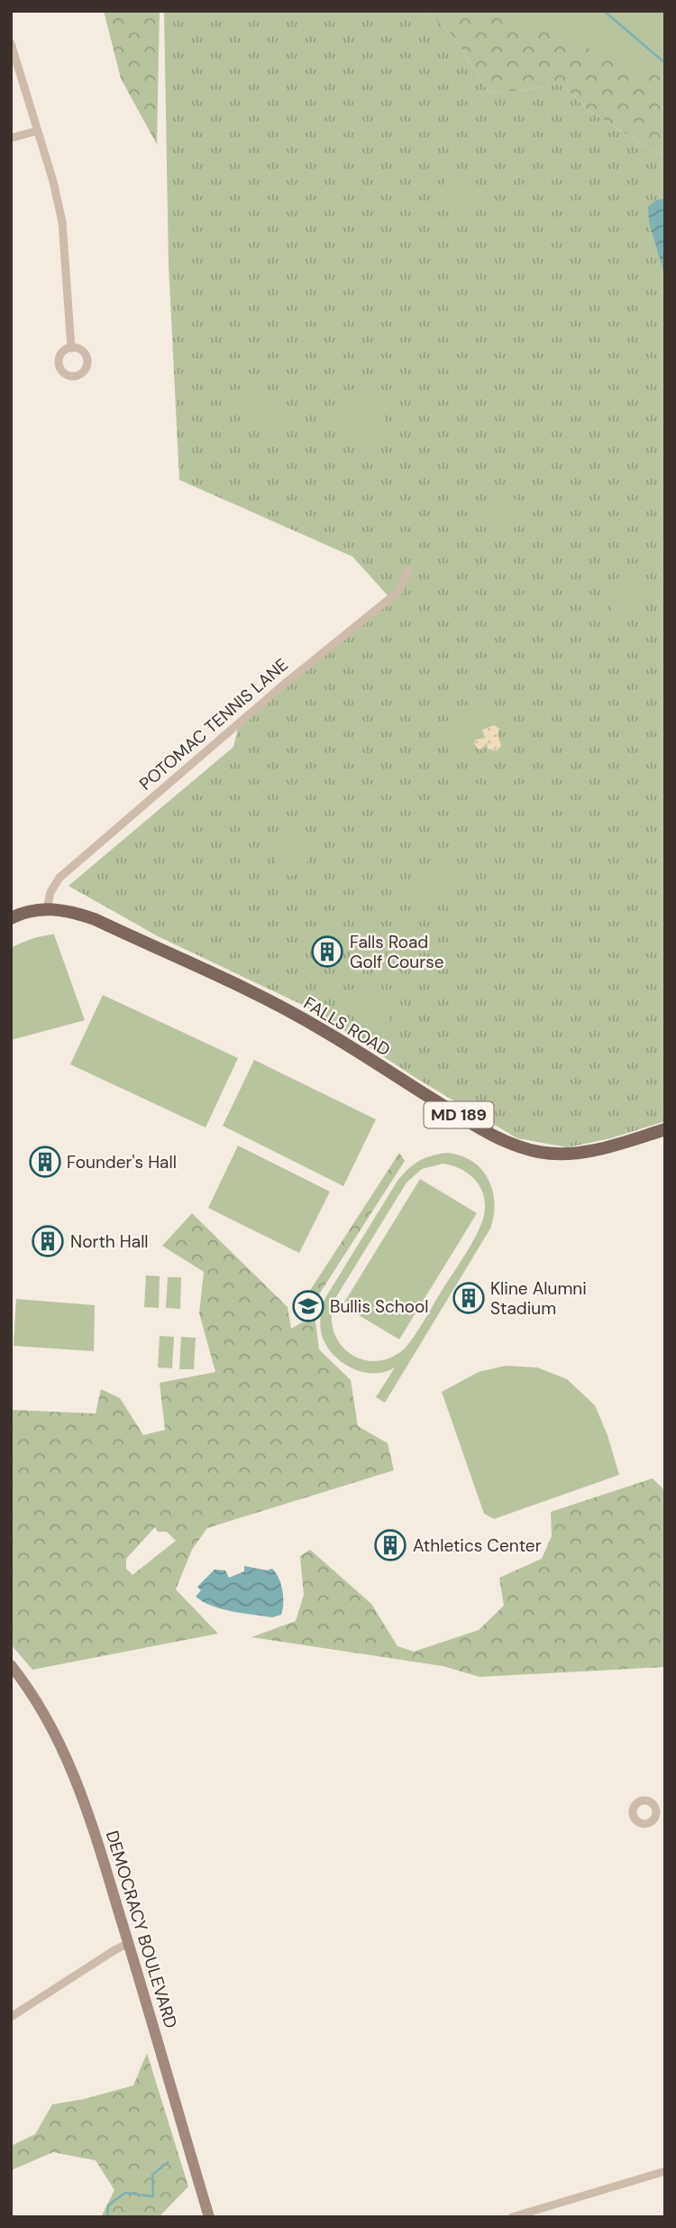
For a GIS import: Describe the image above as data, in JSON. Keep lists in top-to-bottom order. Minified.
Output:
{"streets":{"main road":["FALLS ROAD","MD 189","DEMOCRACY BOULEVARD"],"street":["POTOMAC TENNIS LANE"]},"crossings":[["POTOMAC TENNIS LANE","FALLS ROAD"]],"places":{"building":["Falls Road Golf Course","Founder's Hall","North Hall","Kline Alumni Stadium","Athletics Center"],"school or university":["Bullis School"]}}
